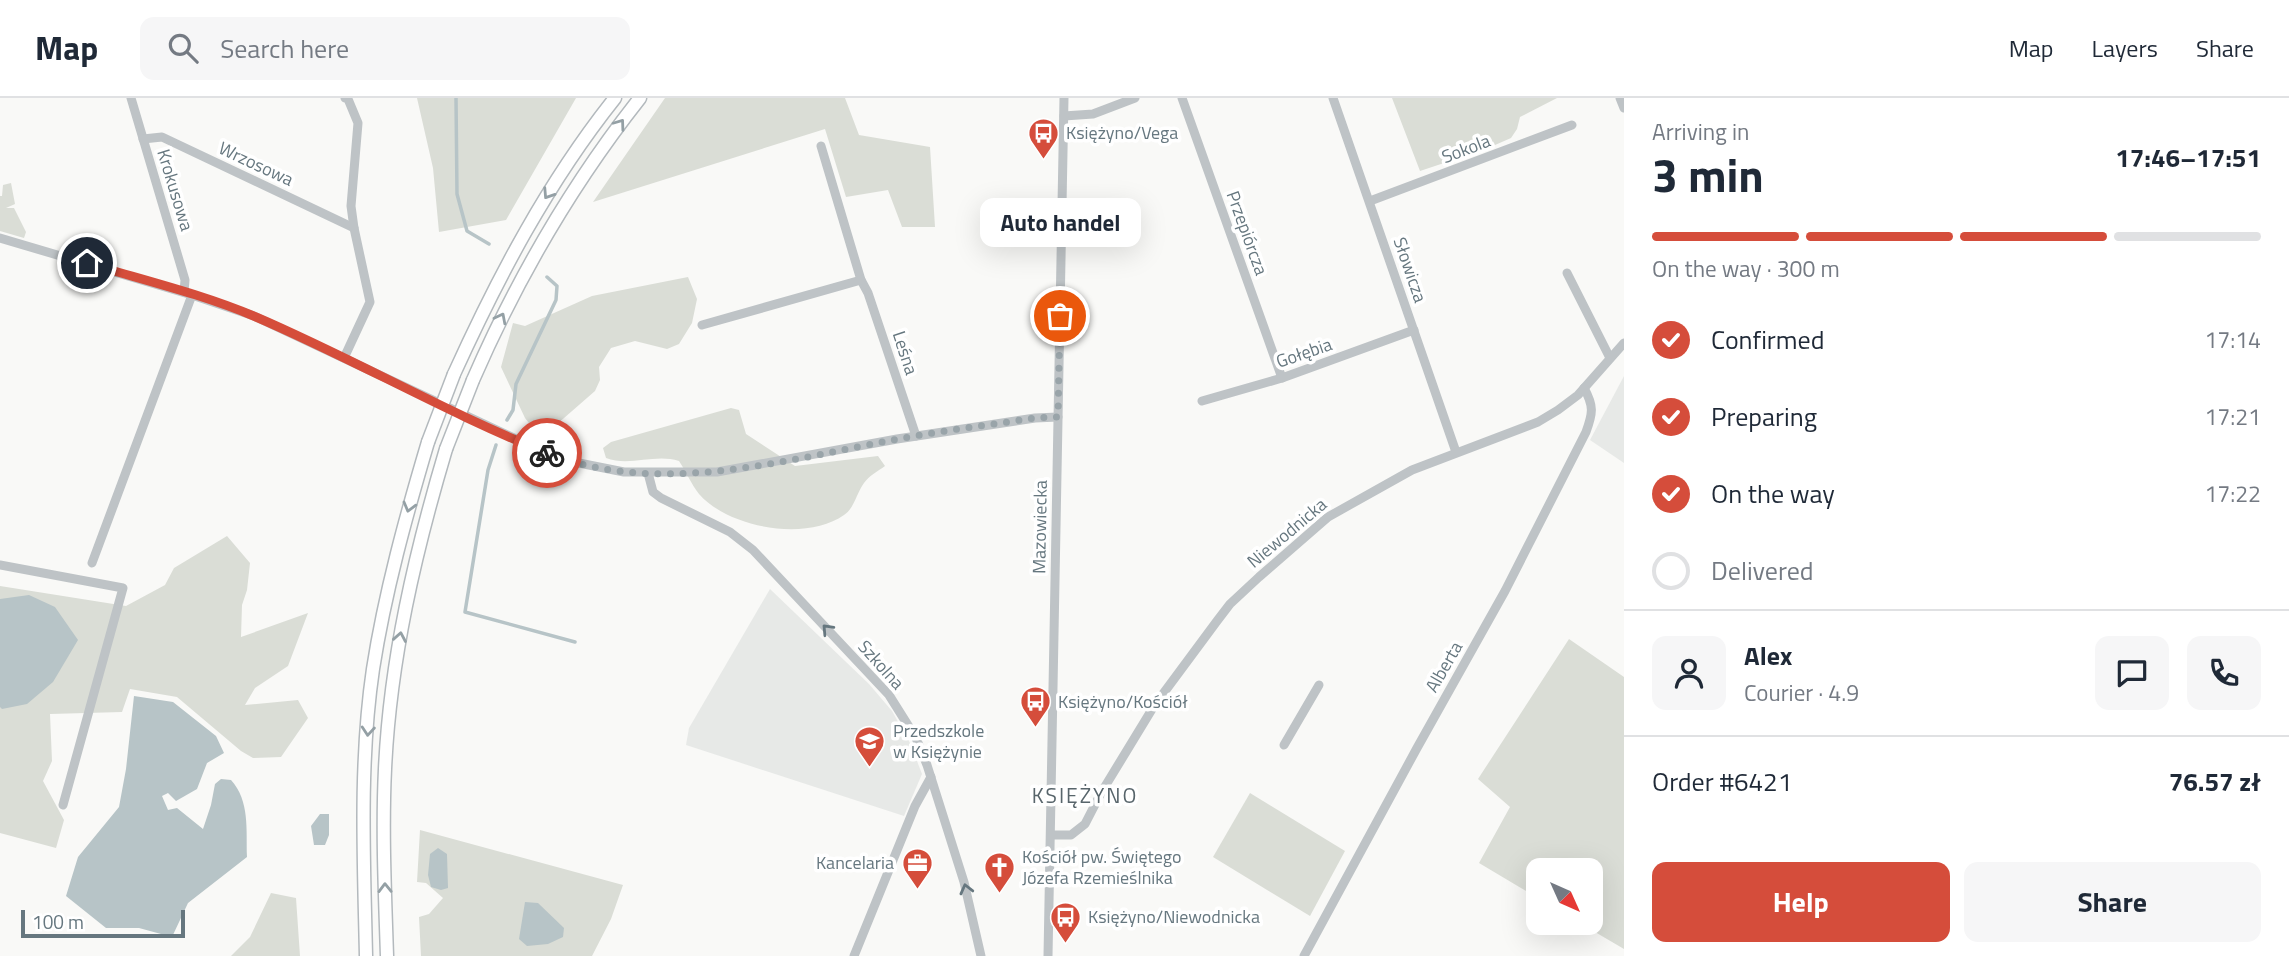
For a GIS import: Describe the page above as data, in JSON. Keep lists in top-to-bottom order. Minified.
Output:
{"streets":{"street":["Sokola","Wrzosowa","Krokusowa","Przepiórcza","Słowicza","Leśna","Gołębia","Mazowiecka","Niewodnicka","Szkolna","Alberta"]},"crossings":[["Sokola","Słowicza"],["Wrzosowa","Krokusowa"],["Przepiórcza","Gołębia"],["Słowicza","Gołębia"],["Słowicza","Niewodnicka"],["Mazowiecka","Niewodnicka"],["Niewodnicka","Alberta"]],"one_way":["Szkolna"],"districts":["KSIĘŻYNO"],"places":{"bus stop":["Księżyno/Vega","Księżyno/Kościół","Księżyno/Niewodnicka"],"other":["Auto handel"],"school or university":["Przedszkole w Księżynie"],"office":["Kancelaria"],"church":["Kościół pw. Świętego Józefa Rzemieślnika"]},"scale_bar":"100 m","north":"bottom right","page":{"header":"Map","search":"Search here","nav":["Map","Layers","Share"],"heading":["3 min","Arriving in","17:46–17:51"],"panel":["Alex","Courier · 4.9","Order #6421","76.57 zł"],"bubble":"Auto handel","bar":"On the way · 300 m","list":[["Confirmed","17:14"],["Preparing","17:21"],["On the way","17:22"],"Delivered"],"buttons":["Help","Share"],"scale":"100 m"}}
